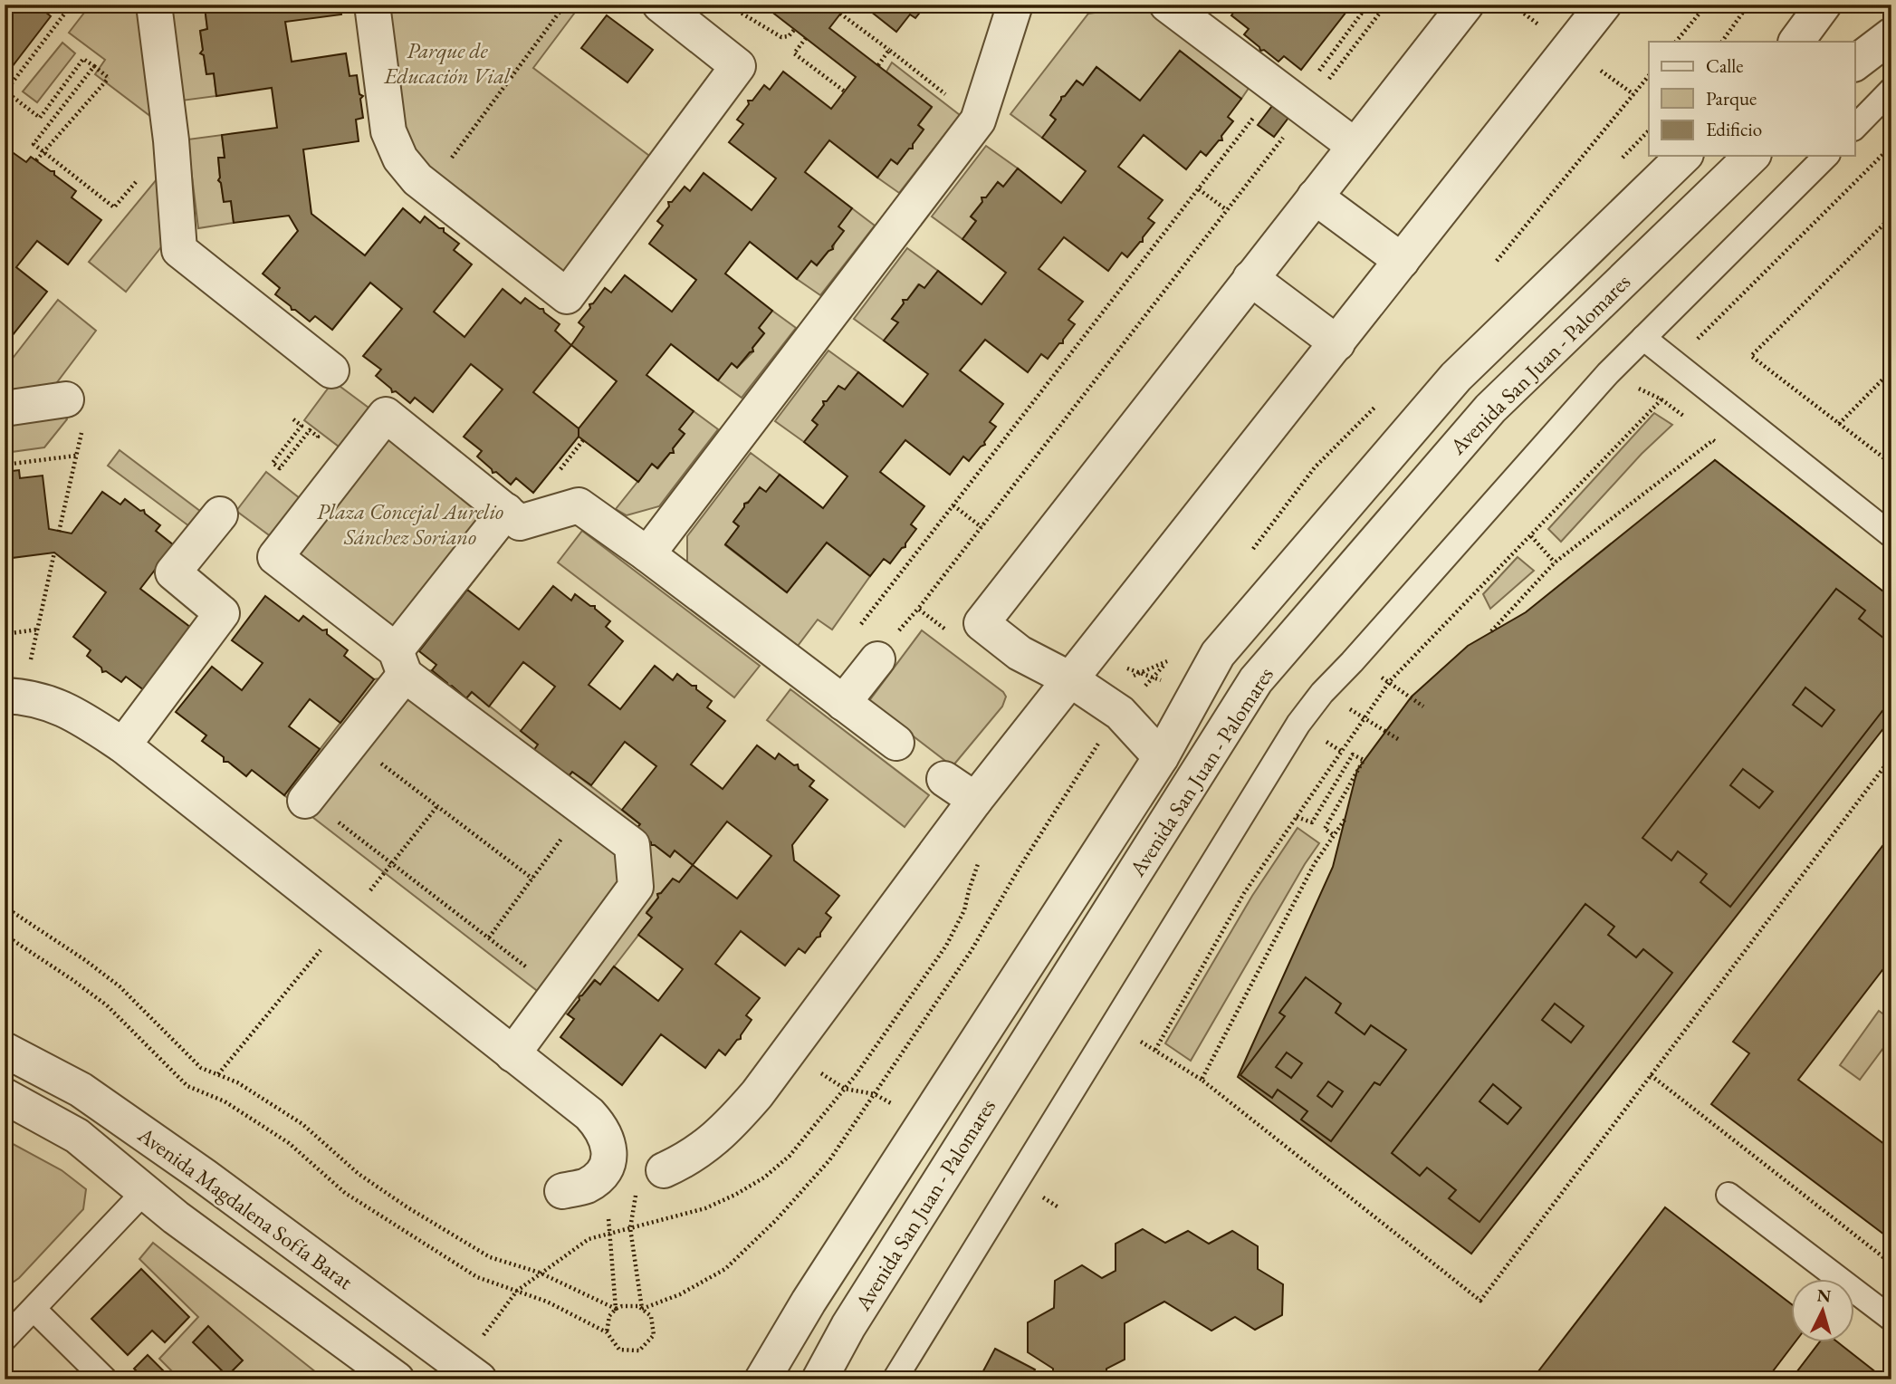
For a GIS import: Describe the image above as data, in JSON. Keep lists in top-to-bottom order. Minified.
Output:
{"streets":{"street":["Avenida San Juan - Palomares","Avenida Magdalena Sofía Barat"]},"parks":["Parque de Educación Vial","Plaza Concejal Aurelio Sánchez Soriano"],"legend":["Calle","Parque","Edificio"],"north":"top"}
